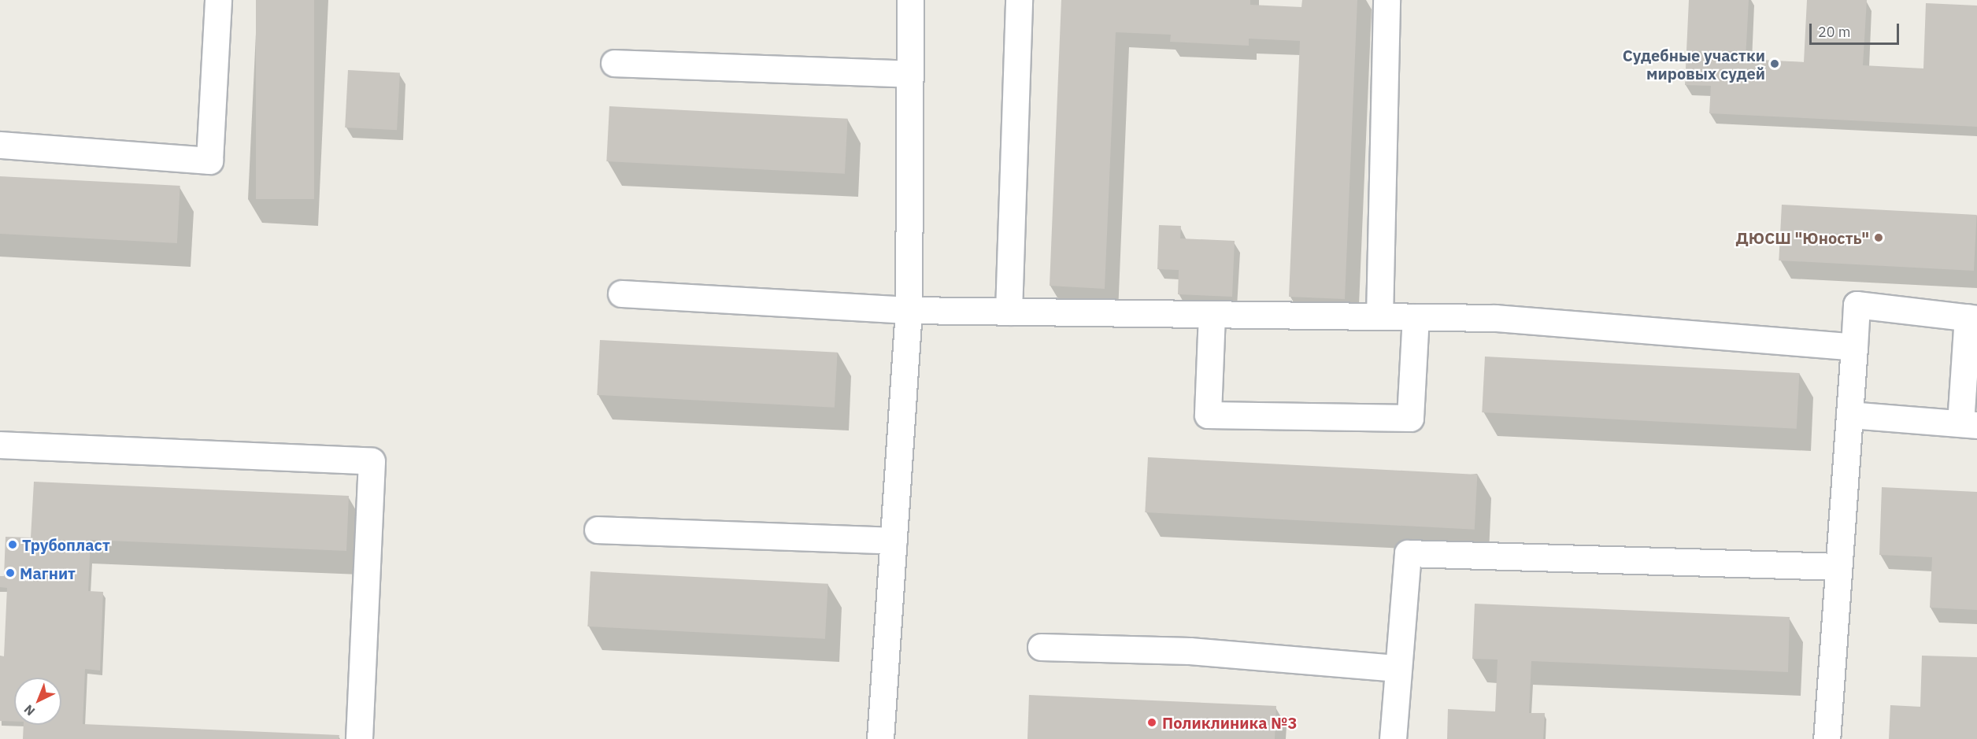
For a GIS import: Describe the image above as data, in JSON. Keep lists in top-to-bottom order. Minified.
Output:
{"places":["Судебные участки мировых судей","ДЮСШ \"Юность\"","Трубопласт","Магнит","Поликлиника №3"],"scale_bar":"20 m","north":"bottom left"}
